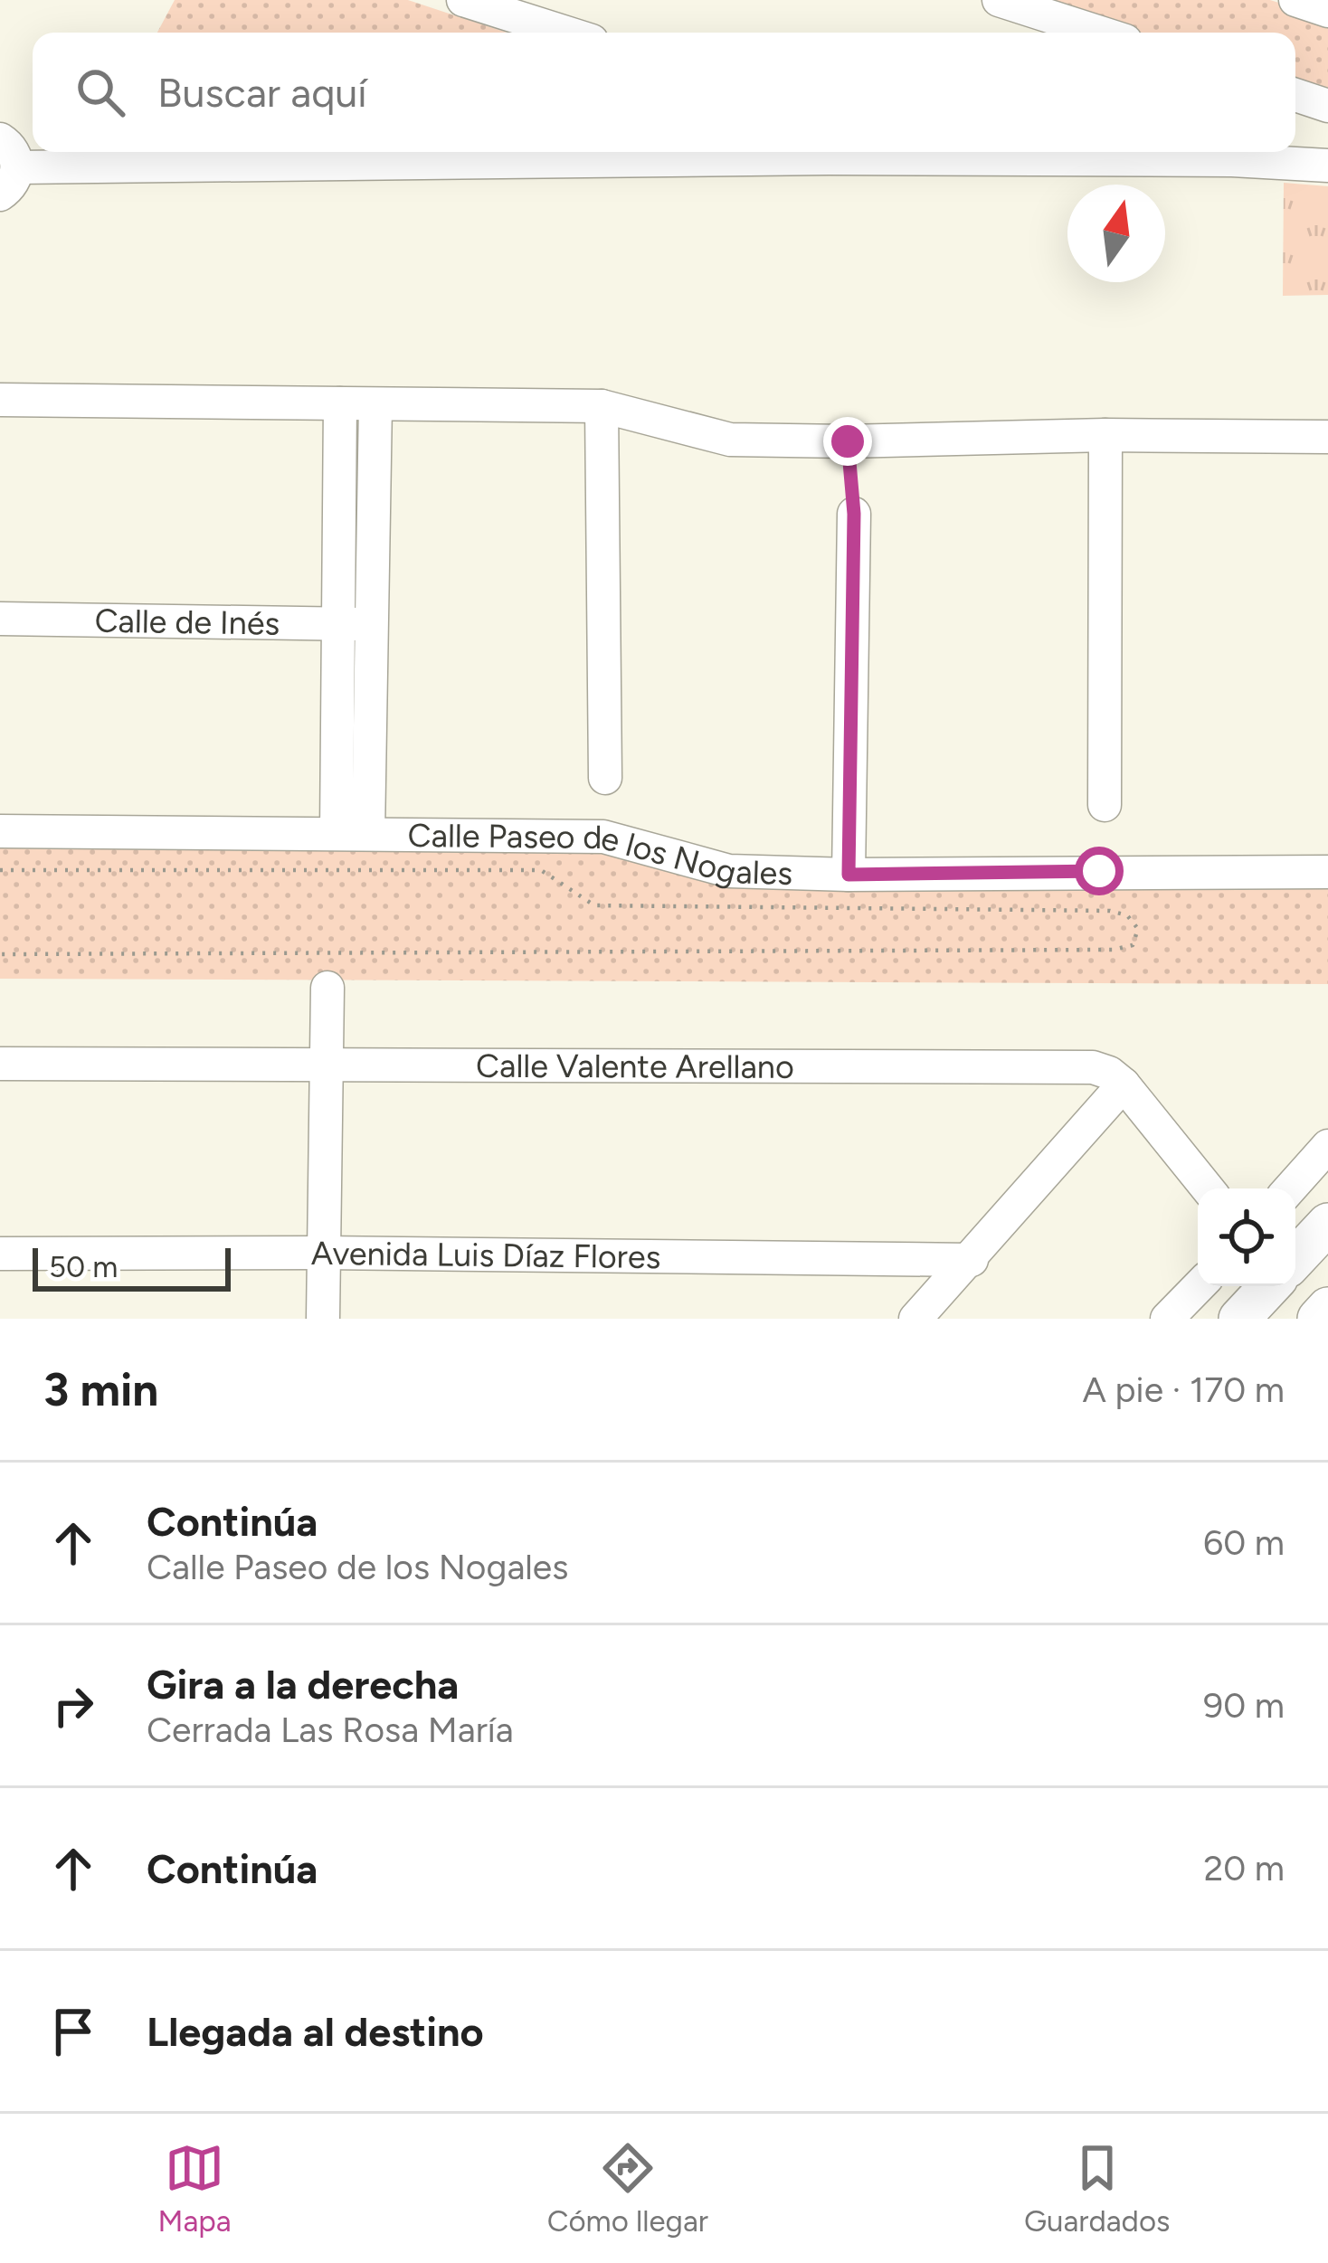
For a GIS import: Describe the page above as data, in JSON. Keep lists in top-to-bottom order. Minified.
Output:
{"streets":{"street":["Calle de Inés","Calle Paseo de los Nogales","Calle Valente Arellano","Avenida Luis Díaz Flores"]},"scale_bar":"50 m","north":"top","page":{"search":"Buscar aquí","scale":"50 m","heading":["3 min","A pie · 170 m"],"list":[["Continúa","Calle Paseo de los Nogales","60 m"],["Gira a la derecha","Cerrada Las Rosa María","90 m"],["Continúa","20 m"],"Llegada al destino"],"nav":["Mapa","Cómo llegar","Guardados"]}}
